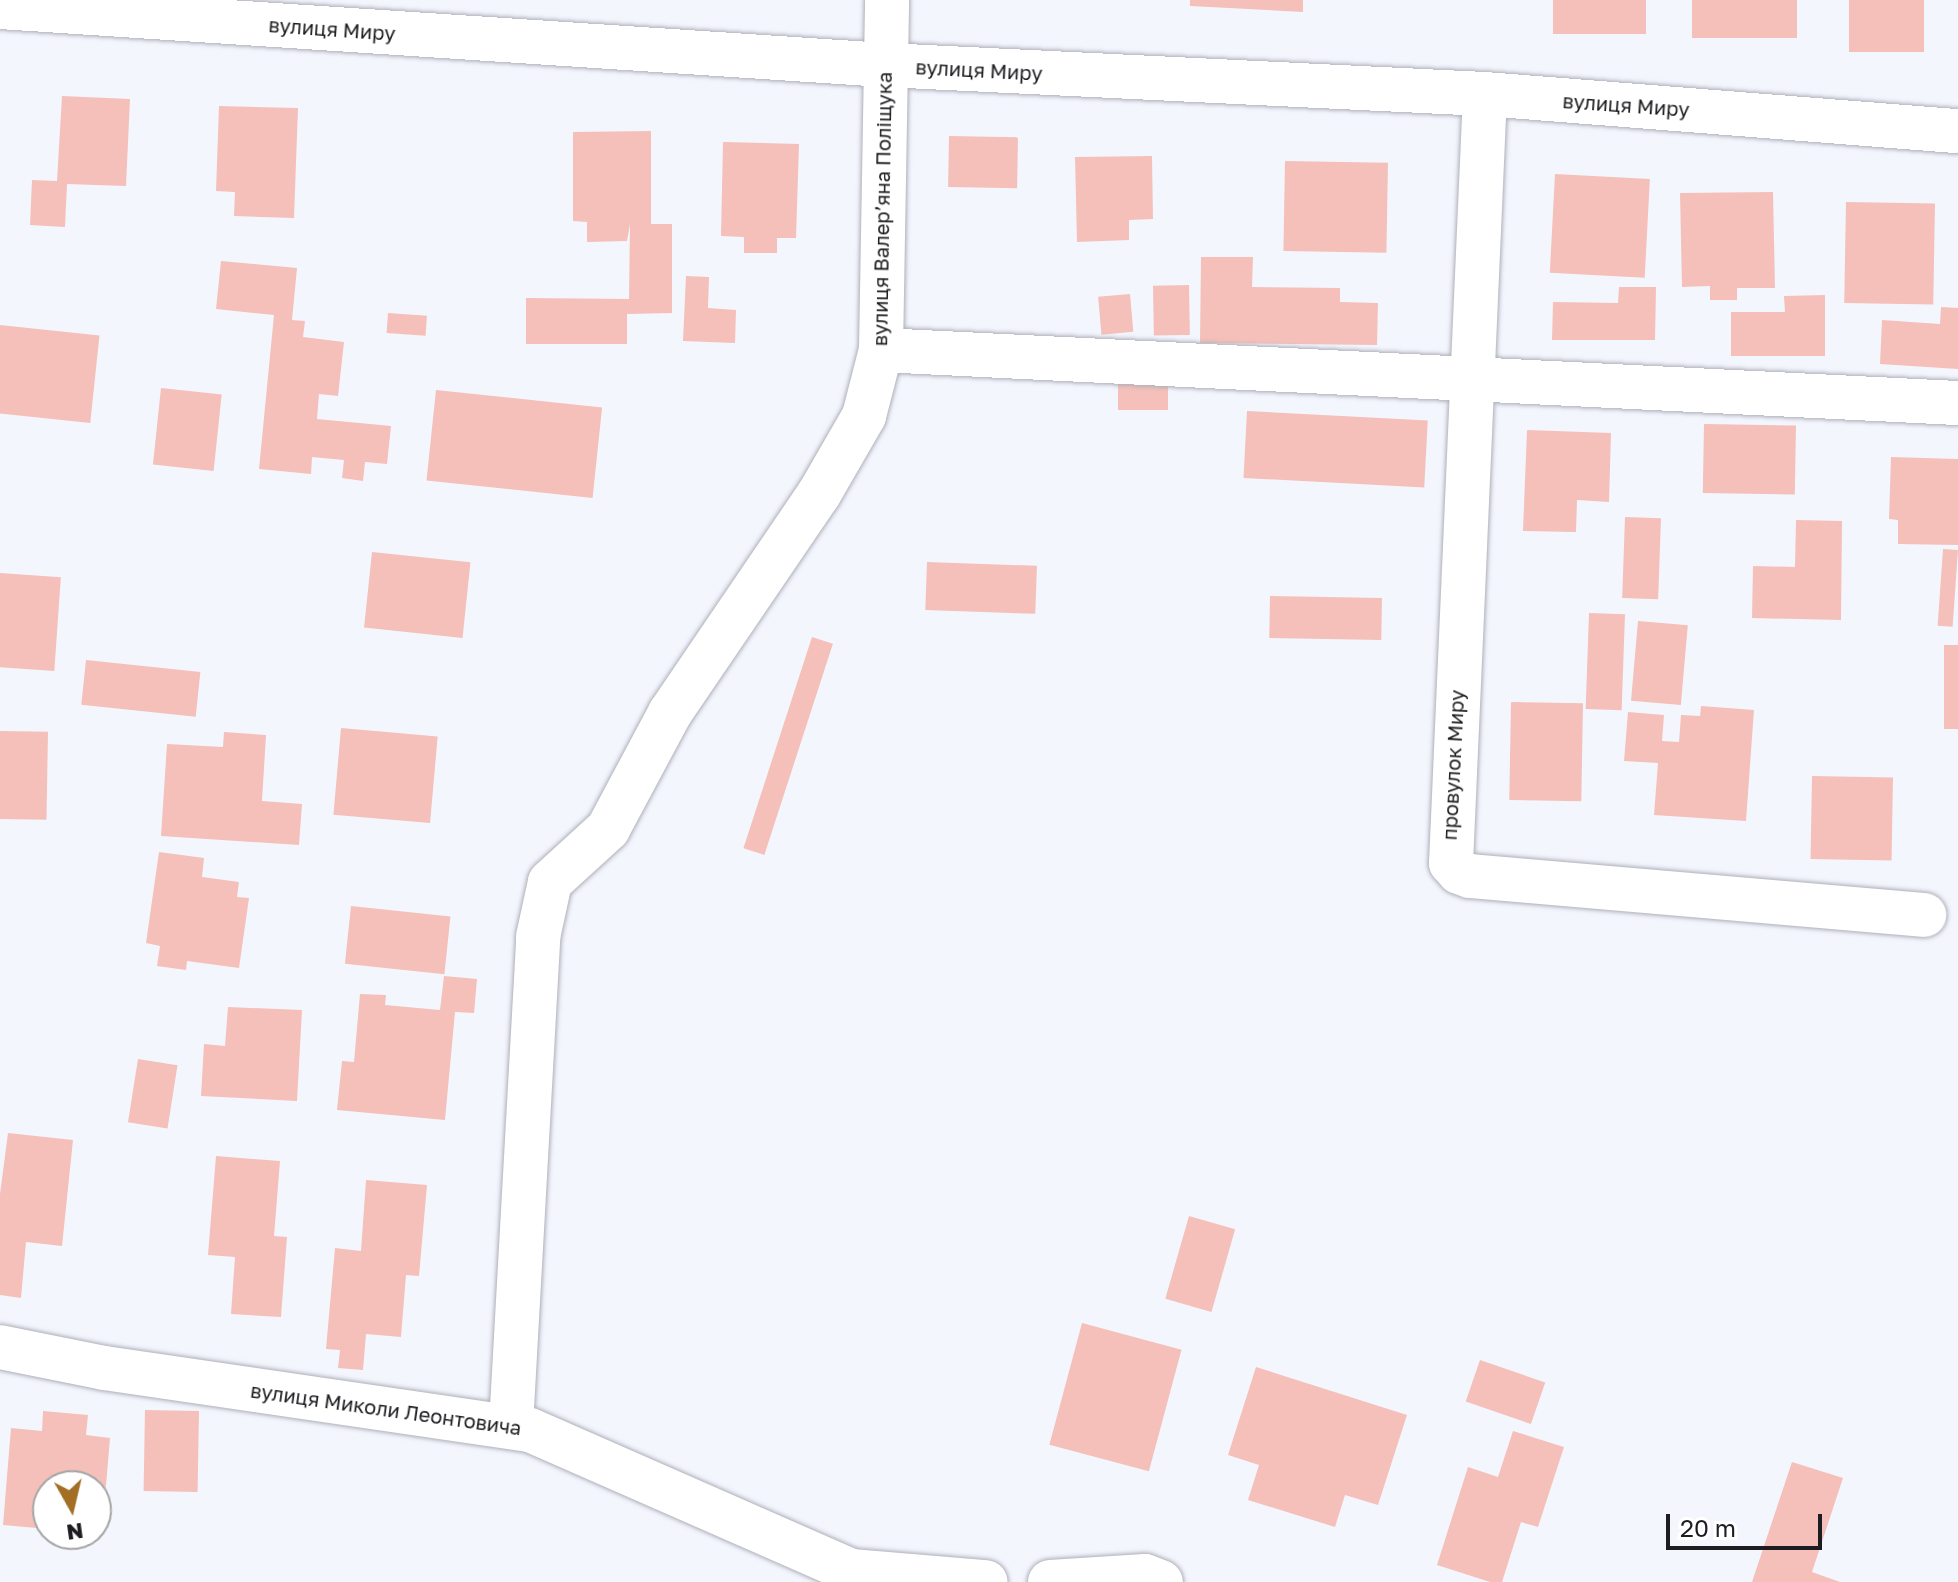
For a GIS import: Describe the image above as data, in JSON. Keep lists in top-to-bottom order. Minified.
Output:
{"streets":{"street":["вулиця Миру","вулиця Валерʼяна Поліщука","провулок Миру","вулиця Миколи Леонтовича"]},"crossings":[["вулиця Миру","вулиця Валерʼяна Поліщука"],["вулиця Миру","провулок Миру"],["вулиця Валерʼяна Поліщука","вулиця Миколи Леонтовича"]],"scale_bar":"20 m","north":"bottom"}
